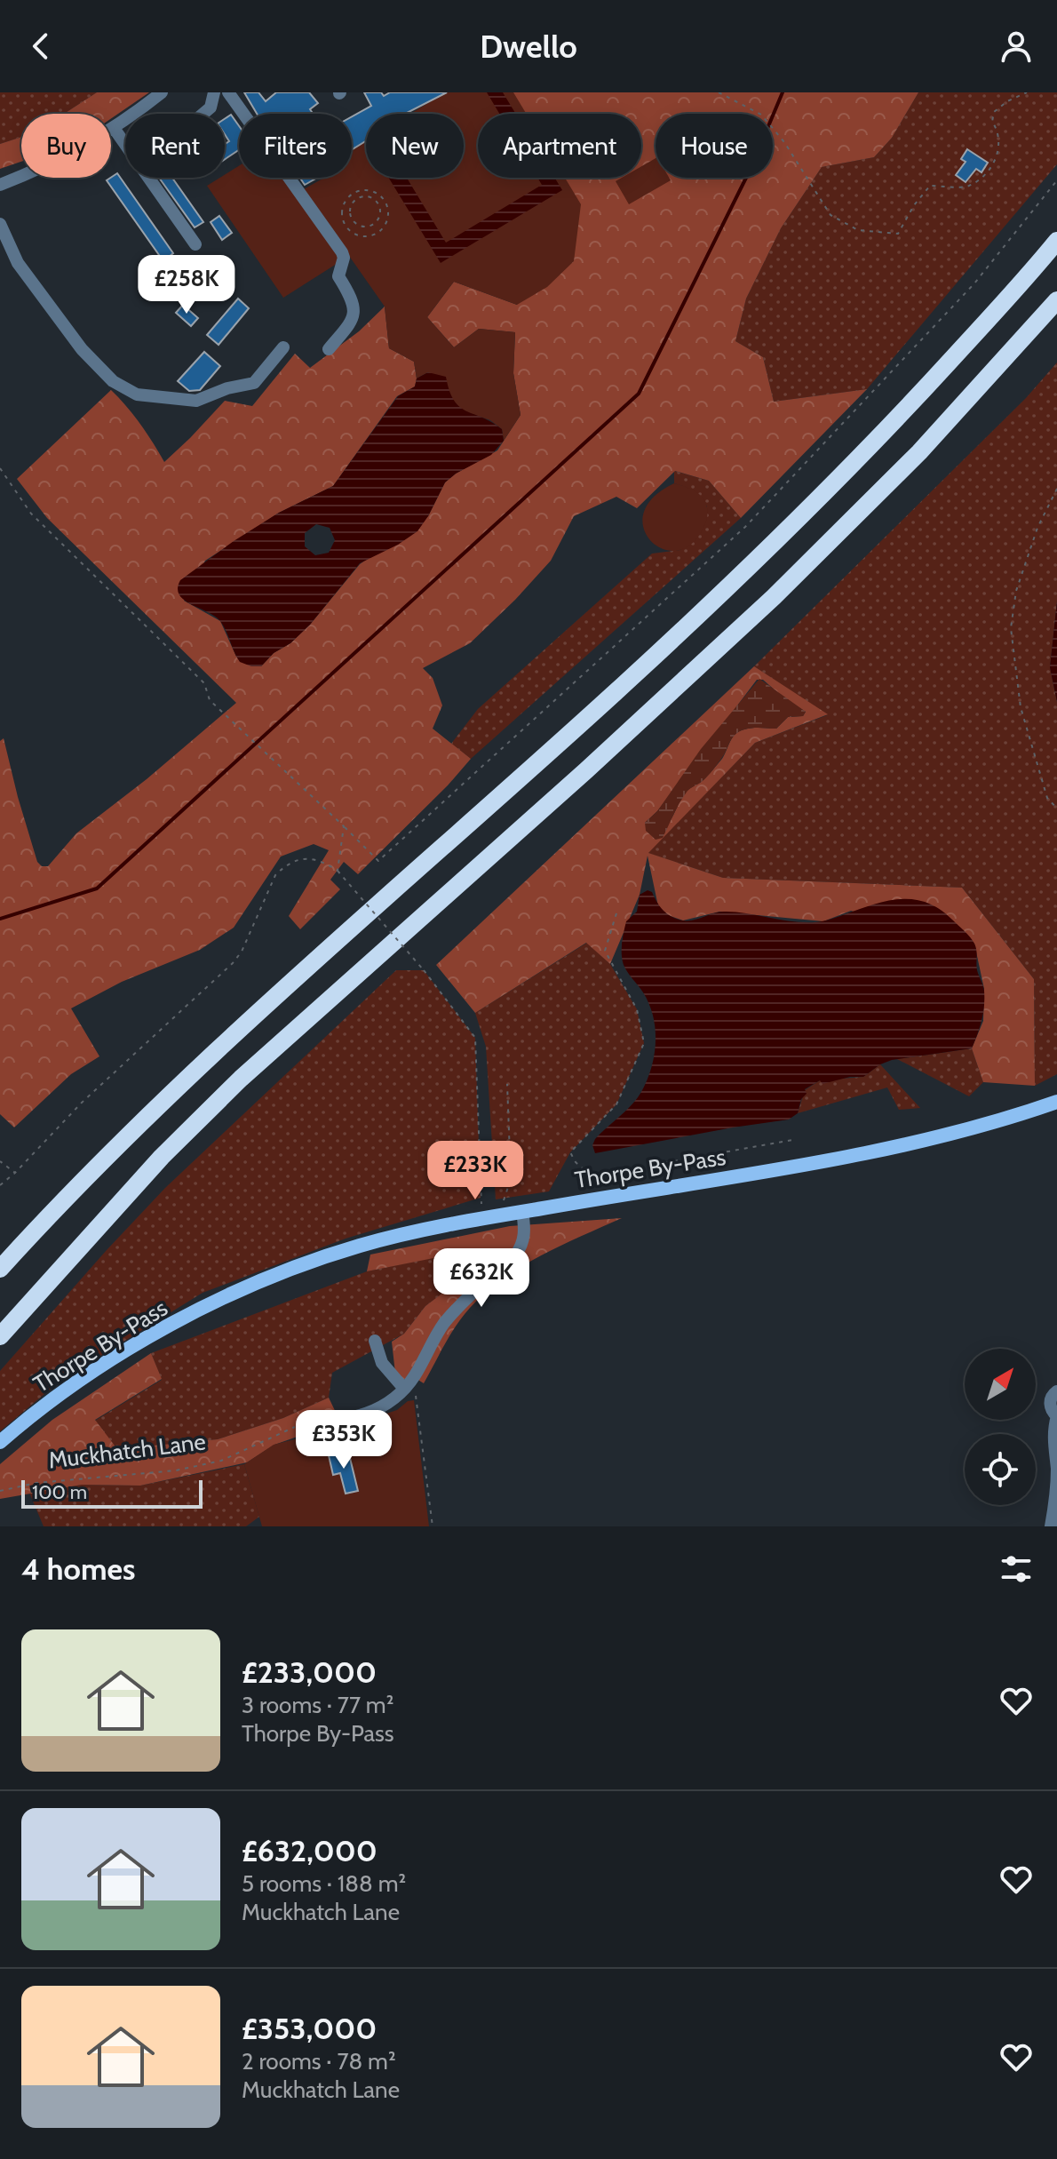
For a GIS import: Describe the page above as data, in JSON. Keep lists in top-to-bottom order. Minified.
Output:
{"streets":{"main road":["Thorpe By-Pass"],"path":["Muckhatch Lane"]},"scale_bar":"100 m","north":"top right","page":{"header":"Dwello","chip":["Buy","Rent","Filters","New","Apartment","House"],"price":["£258K","£233K","£632K","£353K"],"scale":"100 m","heading":"4 homes","list":[{"name":"£233,000","note":"3 rooms · 77 m² · Thorpe By-Pass"},{"name":"£632,000","note":"5 rooms · 188 m² · Muckhatch Lane"},{"name":"£353,000","note":"2 rooms · 78 m² · Muckhatch Lane"}]}}
